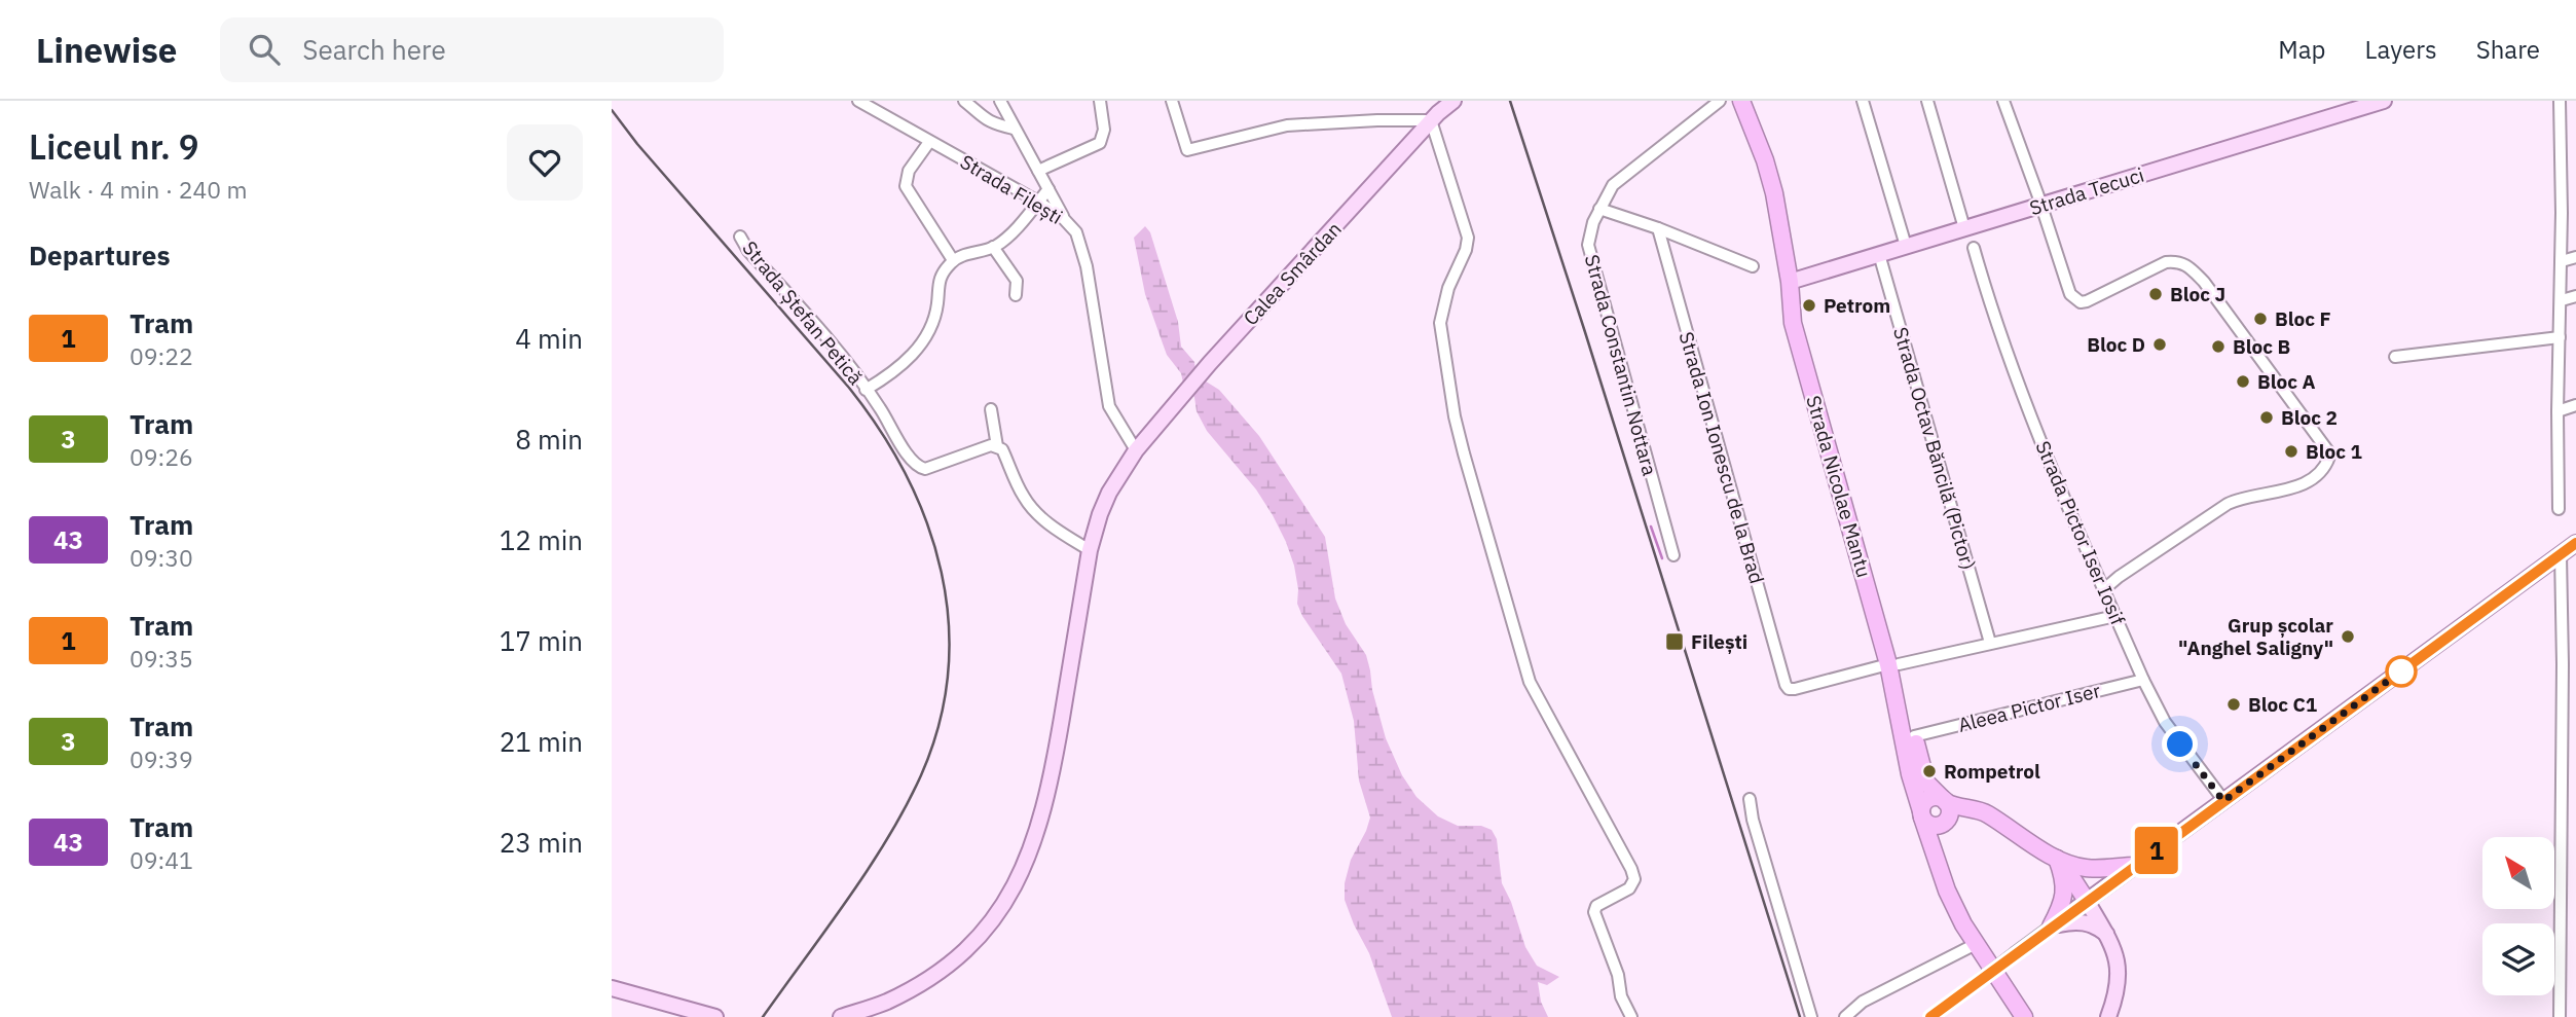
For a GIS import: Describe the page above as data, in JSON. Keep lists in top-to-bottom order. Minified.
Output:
{"streets":{"main road":["Strada Tecuci","Calea Smârdan"],"street":["Strada Filești","Strada Ștefan Petică","Strada Constantin Nottara","Strada Octav Băncilă (Pictor)","Strada Ion Ionescu de la Brad","Strada Pictor Iser Iosif","Aleea Pictor Iser"]},"crossings":[["Strada Filești","Calea Smârdan"],["Strada Tecuci","Strada Octav Băncilă (Pictor)"],["Strada Pictor Iser Iosif","Aleea Pictor Iser"]],"places":{"other":["Bloc J","Petrom","Bloc F","Bloc D","Bloc B","Bloc A","Bloc 2","Bloc 1","Grup școlar \"Anghel Saligny\"","Bloc C1","Rompetrol"],"transit":["Filești"]},"lines":["tram line 1"],"north":"top left","page":{"header":"Linewise","search":"Search here","nav":["Map","Layers","Share"],"heading":[["Liceul nr. 9","Walk · 4 min · 240 m"],"Departures"],"on_map":"1","list":[{"mark":"1","name":"Tram","note":"09:22","value":"4 min"},{"mark":"3","name":"Tram","note":"09:26","value":"8 min"},{"mark":"43","name":"Tram","note":"09:30","value":"12 min"},{"mark":"1","name":"Tram","note":"09:35","value":"17 min"},{"mark":"3","name":"Tram","note":"09:39","value":"21 min"},{"mark":"43","name":"Tram","note":"09:41","value":"23 min"}]}}
